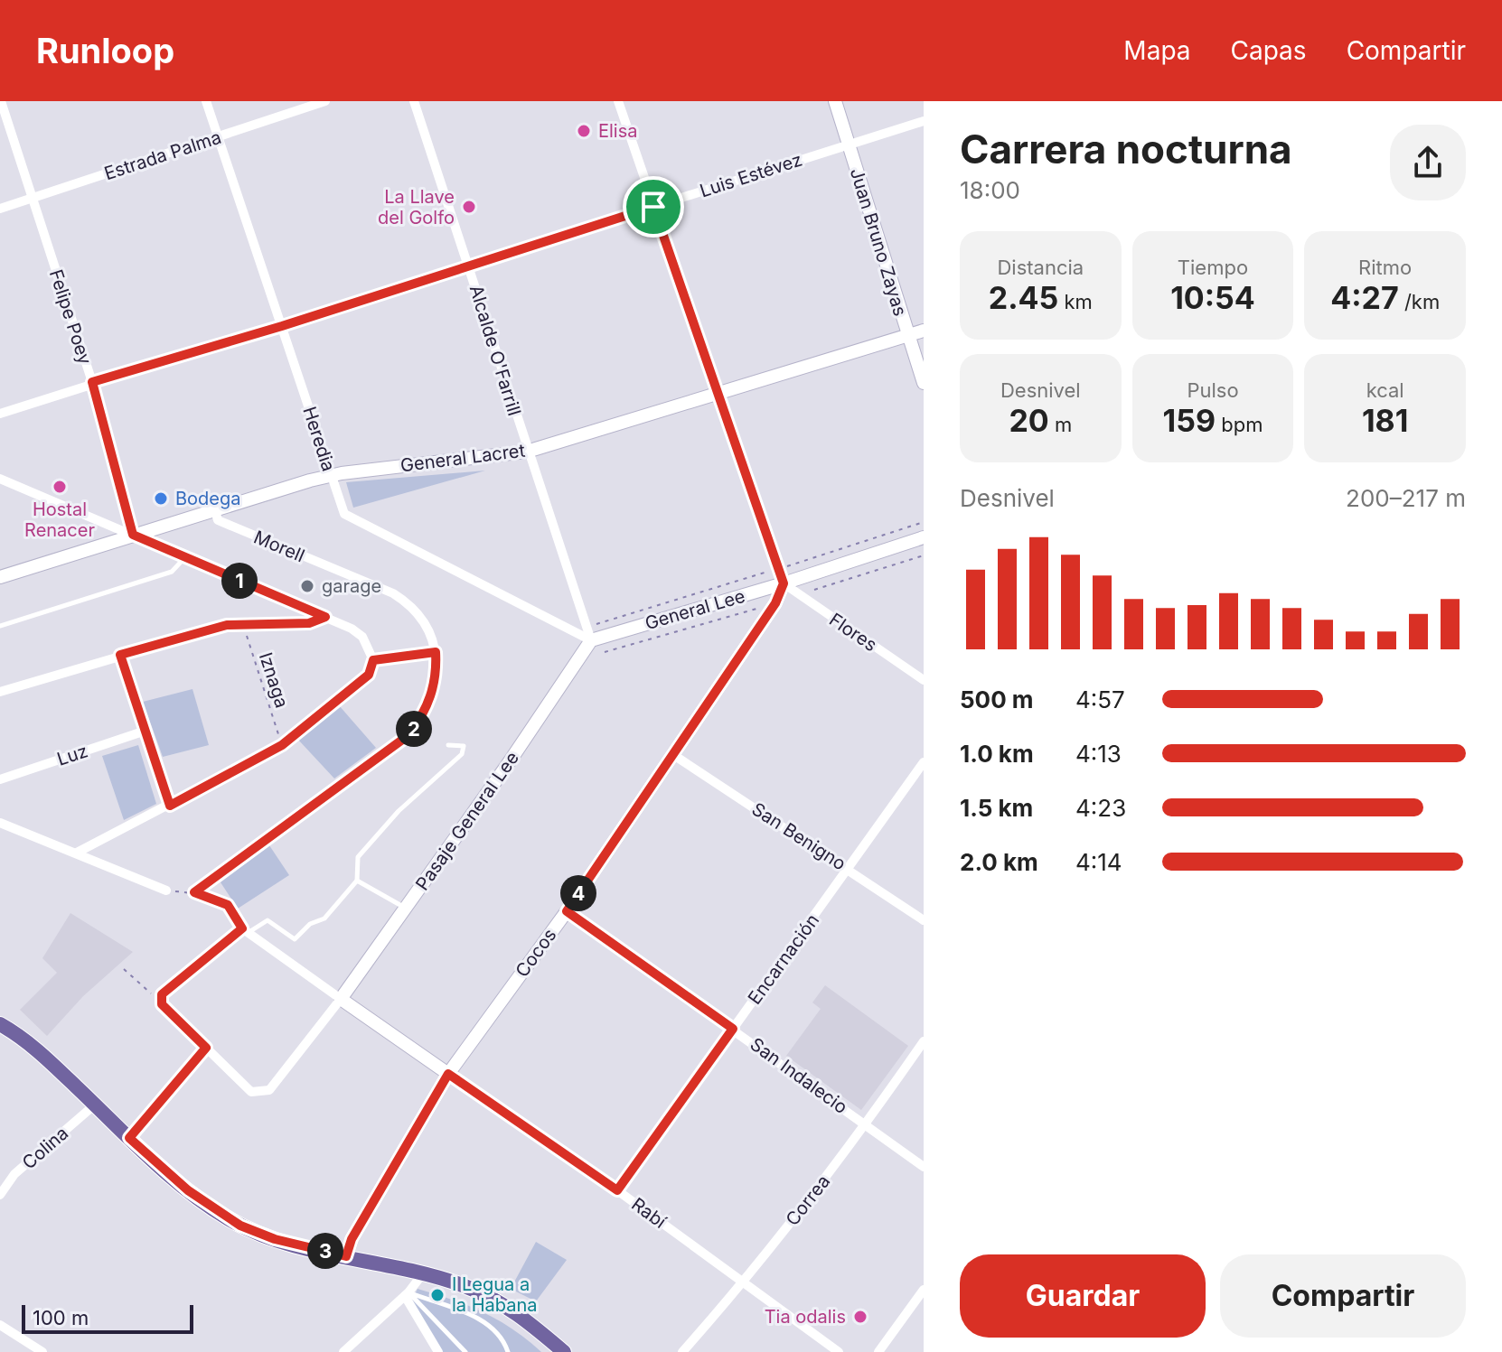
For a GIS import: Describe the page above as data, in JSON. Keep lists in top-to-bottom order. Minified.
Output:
{"streets":{"street":["Estrada Palma","Luis Estévez","Juan Bruno Zayas","Felipe Poey","Alcalde O'Farrill","Heredia","General Lacret","Morell","General Lee","Flores","Luz","Pasaje General Lee","San Benigno","Cocos","Encarnación","San Indalecio","Colina","Correa","Rabí"],"path":["Iznaga"]},"crossings":[["Estrada Palma","Felipe Poey"],["Estrada Palma","Heredia"],["Luis Estévez","Juan Bruno Zayas"],["Luis Estévez","Felipe Poey"],["Luis Estévez","Alcalde O'Farrill"],["Luis Estévez","Heredia"],["Juan Bruno Zayas","General Lacret"],["Felipe Poey","General Lacret"],["Alcalde O'Farrill","Heredia"],["Alcalde O'Farrill","General Lacret"],["Alcalde O'Farrill","General Lee"],["Alcalde O'Farrill","Pasaje General Lee"],["Heredia","General Lacret"],["Heredia","General Lee"],["Heredia","Pasaje General Lee"],["General Lacret","Morell"],["General Lee","Flores"],["General Lee","Pasaje General Lee"],["General Lee","Cocos"],["Flores","Cocos"],["Pasaje General Lee","Rabí"],["San Benigno","Cocos"],["San Benigno","Encarnación"],["Cocos","San Indalecio"],["Cocos","Rabí"],["Encarnación","San Indalecio"],["Encarnación","Rabí"],["San Indalecio","Correa"],["Correa","Rabí"]],"places":["Elisa","La Llave del Golfo","Hostal Renacer","Bodega","garage","I Legua a la Habana","Tia odalis"],"scale_bar":"100 m","page":{"header":"Runloop","nav":["Mapa","Capas","Compartir"],"heading":["Carrera nocturna","18:00"],"stats":[["Distancia","2.45 km"],["Tiempo","10:54"],["Ritmo","4:27 /km"],["Desnivel","20 m"],["Pulso","159 bpm"],["kcal","181"]],"chart":["Desnivel","200–217 m"],"pins":["1","2","4","3"],"list":[{"name":"500 m","note":"4:57"},{"name":"1.0 km","note":"4:13"},{"name":"1.5 km","note":"4:23"},{"name":"2.0 km","note":"4:14"}],"buttons":["Guardar","Compartir"],"scale":"100 m"}}
